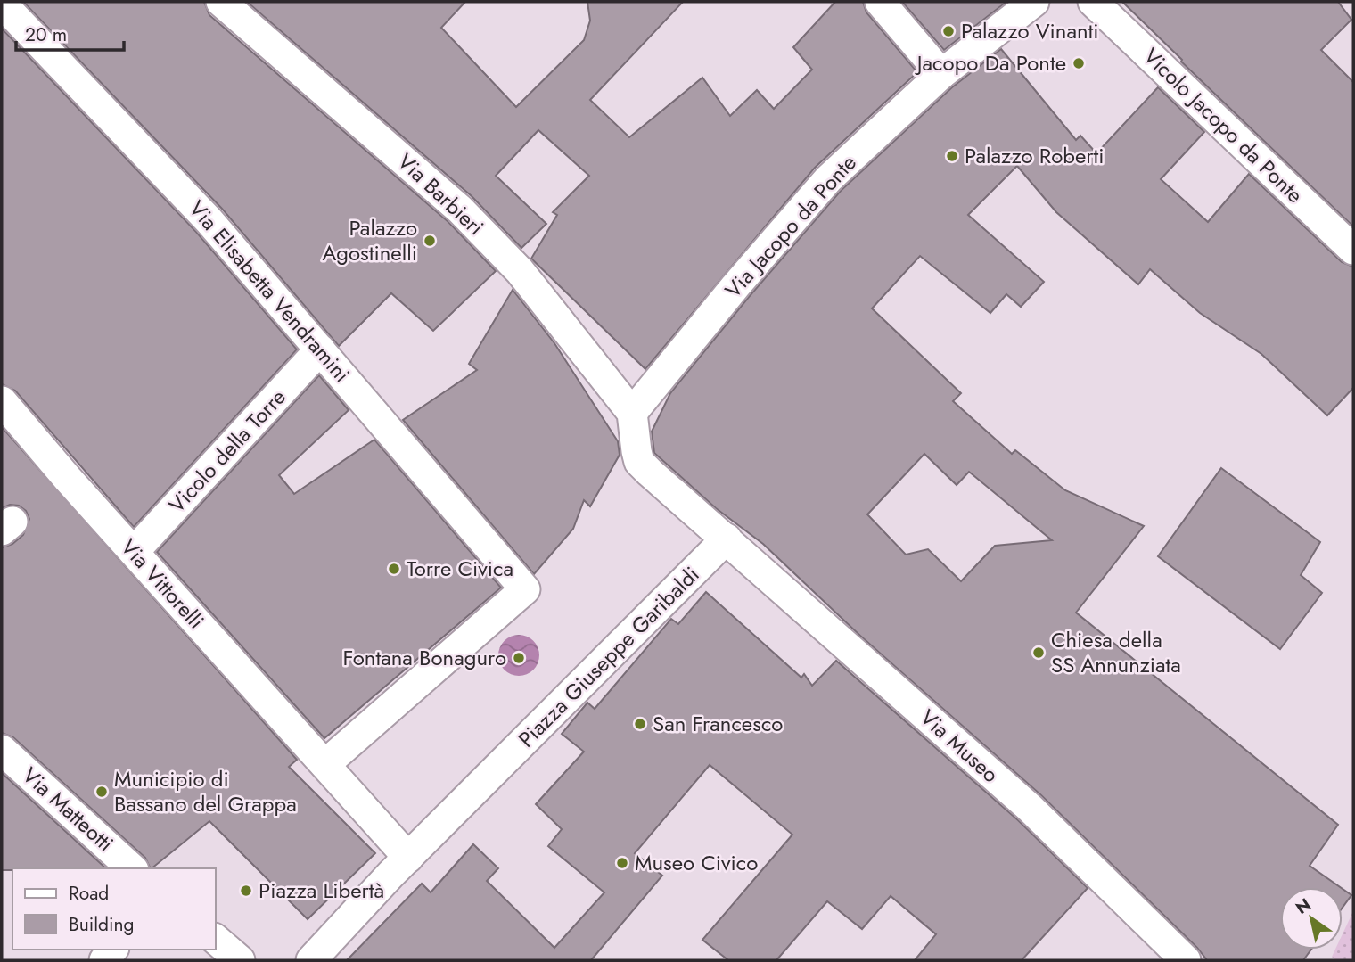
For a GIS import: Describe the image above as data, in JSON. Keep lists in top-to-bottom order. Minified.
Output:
{"streets":{"street":["Vicolo Jacopo da Ponte","Via Barbieri","Via Jacopo da Ponte","Via Elisabetta Vendramini","Vicolo della Torre","Via Vittorelli","Piazza Giuseppe Garibaldi","Via Museo","Via Matteotti"]},"crossings":[["Via Barbieri","Via Jacopo da Ponte"],["Via Elisabetta Vendramini","Vicolo della Torre"],["Via Elisabetta Vendramini","Via Vittorelli"],["Vicolo della Torre","Via Vittorelli"],["Piazza Giuseppe Garibaldi","Via Museo"]],"places":["Palazzo Vinanti","Jacopo Da Ponte","Palazzo Roberti","Palazzo Agostinelli","Torre Civica","Chiesa della SS Annunziata","Fontana Bonaguro","San Francesco","Municipio di Bassano del Grappa","Museo Civico","Piazza Libertà"],"legend":["Road","Building"],"scale_bar":"20 m","north":"top left"}
